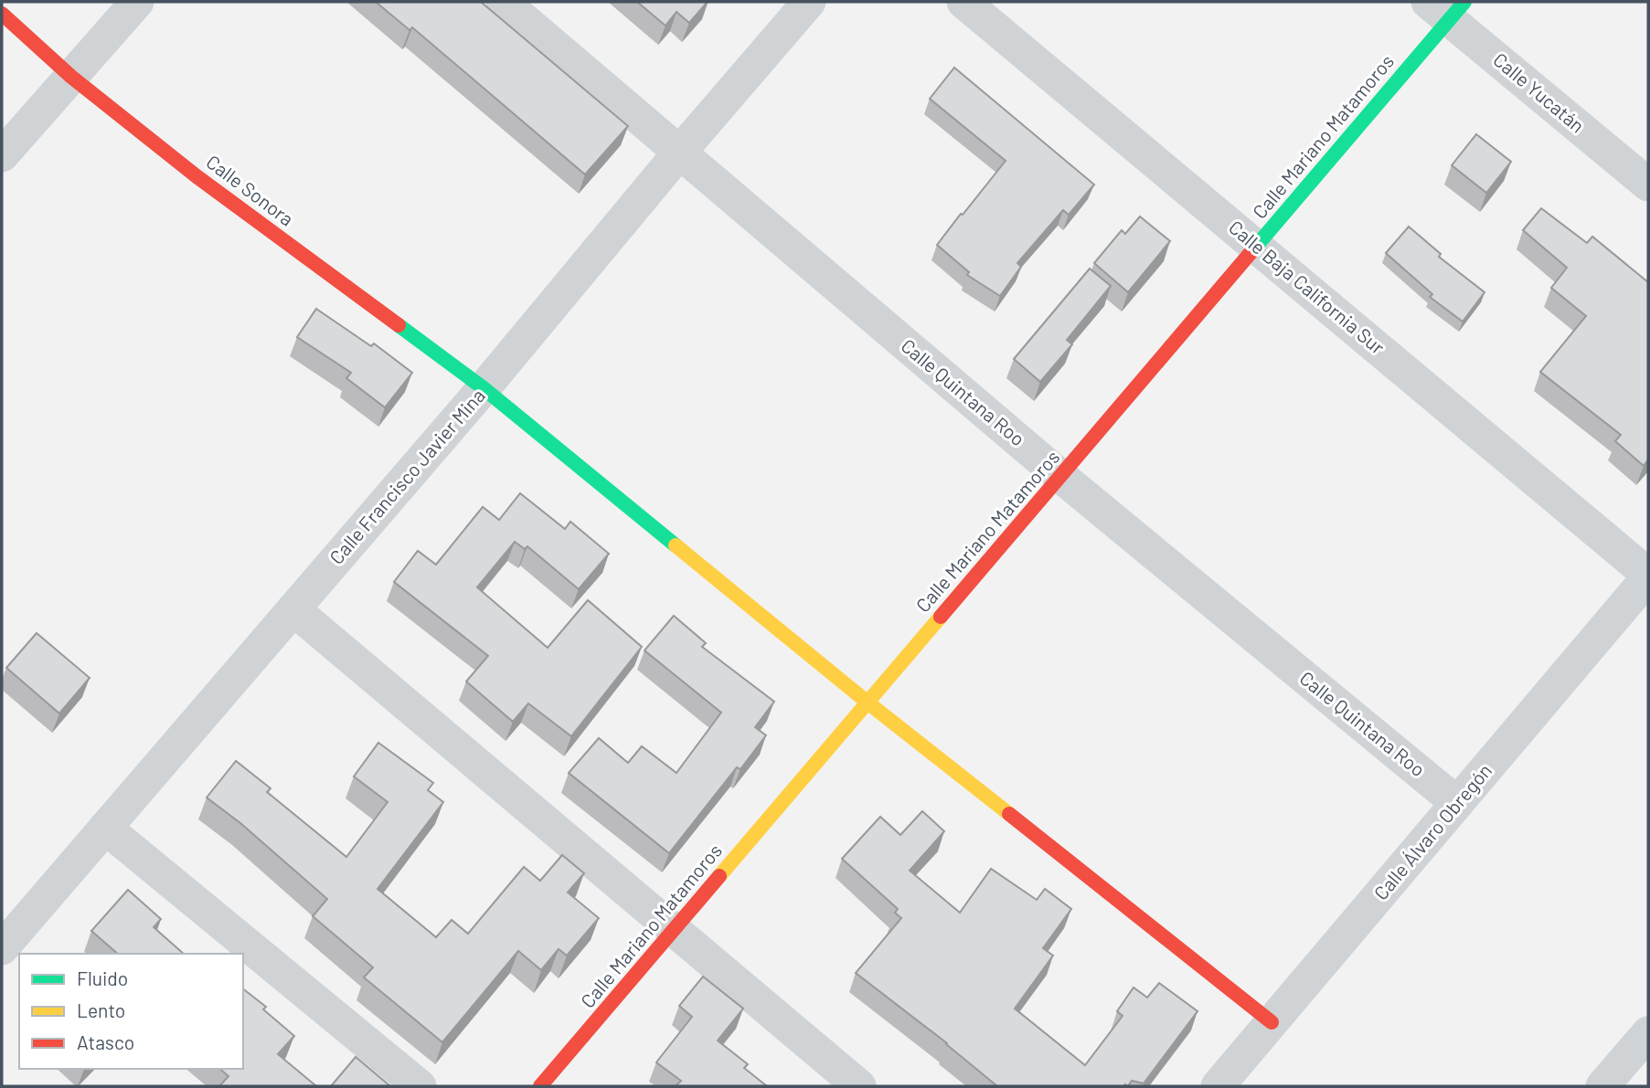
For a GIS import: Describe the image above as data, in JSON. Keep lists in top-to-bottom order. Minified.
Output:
{"streets":{"street":["Calle Yucatán","Calle Mariano Matamoros","Calle Sonora","Calle Baja California Sur","Calle Quintana Roo","Calle Francisco Javier Mina","Calle Álvaro Obregón"]},"crossings":[["Calle Yucatán","Calle Mariano Matamoros"],["Calle Mariano Matamoros","Calle Sonora"],["Calle Mariano Matamoros","Calle Baja California Sur"],["Calle Mariano Matamoros","Calle Quintana Roo"],["Calle Sonora","Calle Francisco Javier Mina"],["Calle Sonora","Calle Álvaro Obregón"],["Calle Baja California Sur","Calle Álvaro Obregón"],["Calle Quintana Roo","Calle Francisco Javier Mina"],["Calle Quintana Roo","Calle Álvaro Obregón"]],"legend":["Fluido","Lento","Atasco"]}
